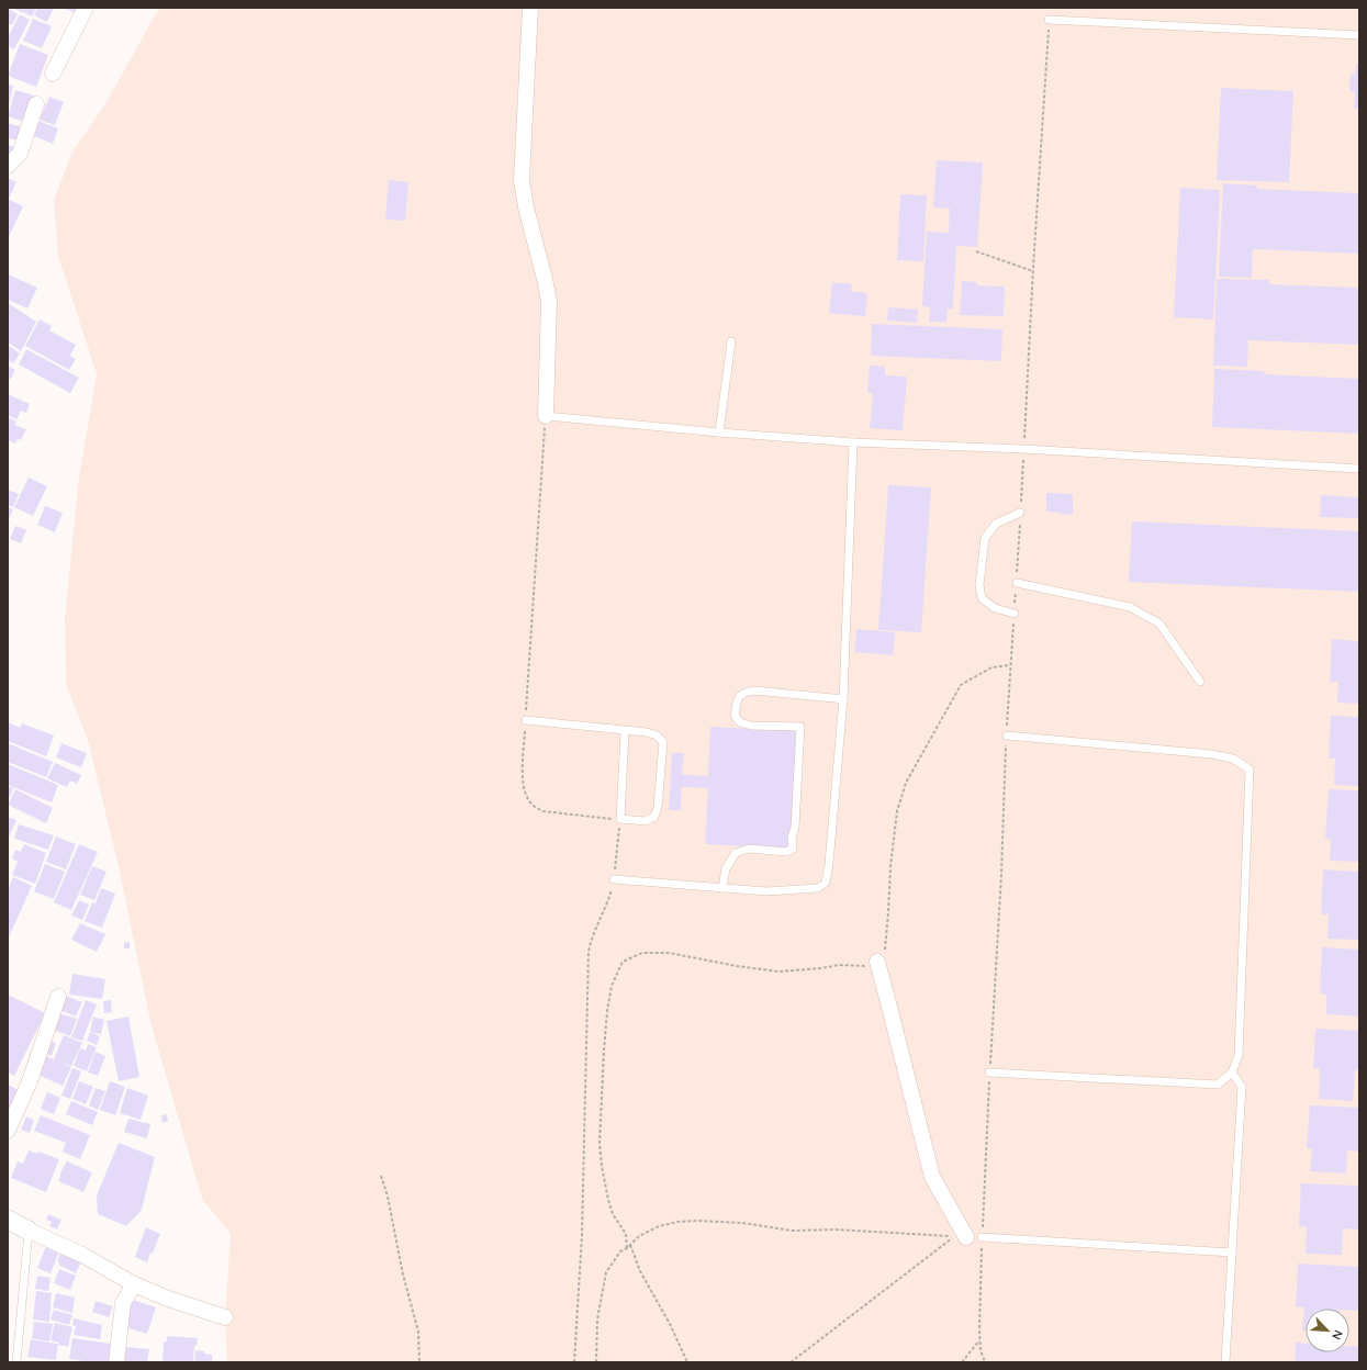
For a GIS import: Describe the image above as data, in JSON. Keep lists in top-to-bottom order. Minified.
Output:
{"north":"bottom right"}
